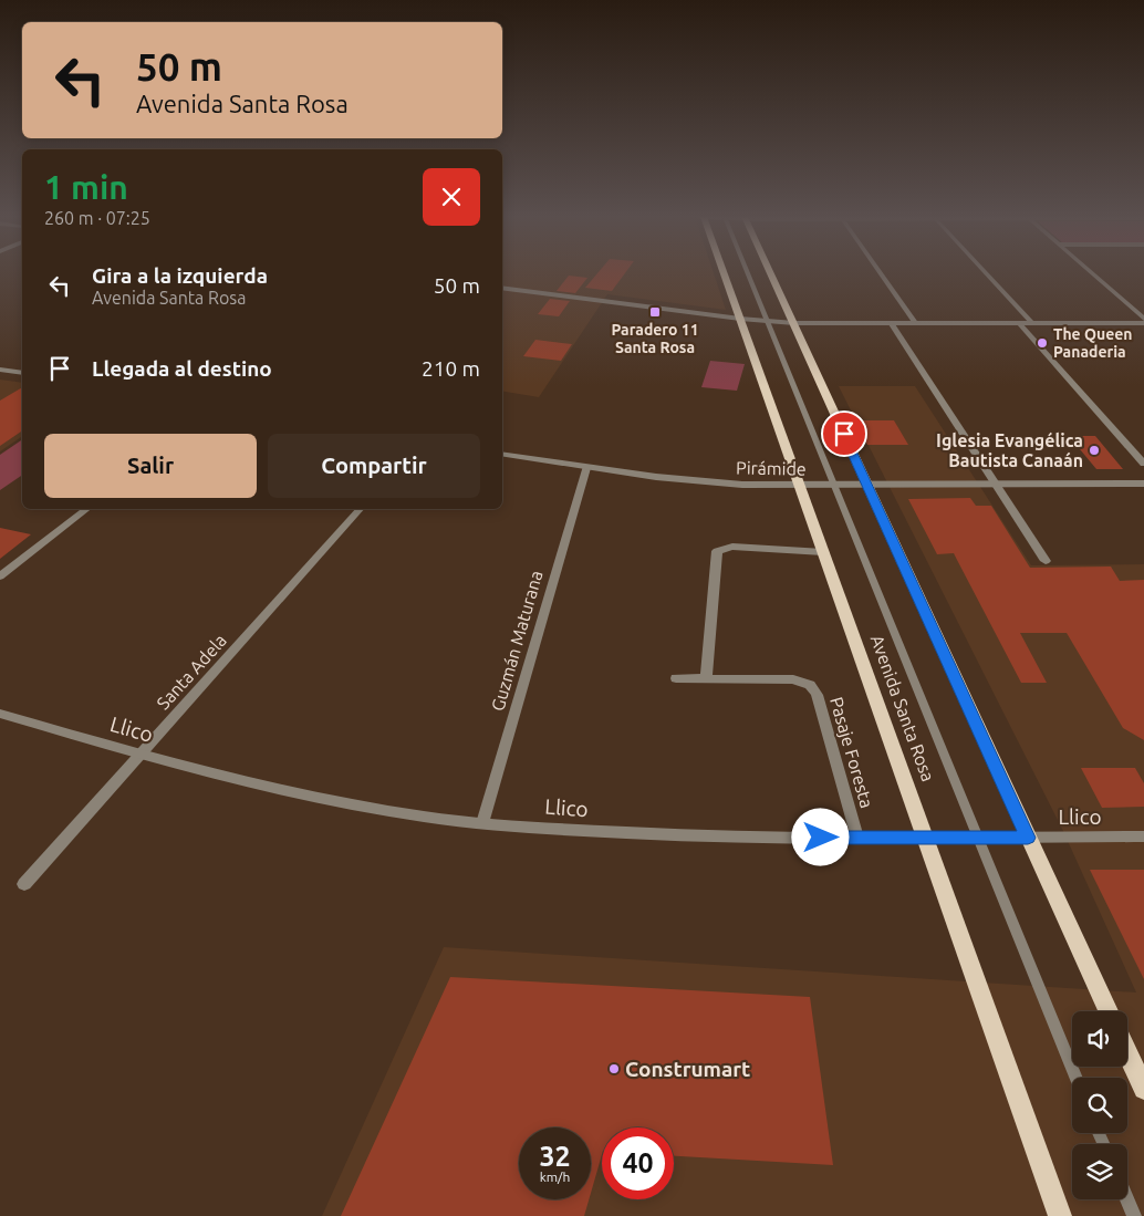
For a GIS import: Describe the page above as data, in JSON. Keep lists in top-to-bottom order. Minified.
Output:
{"streets":{"main road":["Avenida Santa Rosa"],"street":["Pirámide","Guzmán Maturana","Santa Adela","Llico","Pasaje Foresta"]},"crossings":[["Pirámide","Guzmán Maturana"],["Pirámide","Avenida Santa Rosa"],["Guzmán Maturana","Llico"],["Santa Adela","Llico"],["Avenida Santa Rosa","Llico"],["Llico","Pasaje Foresta"]],"places":{"transit":["Paradero 11 Santa Rosa"],"other":["The Queen Panaderia","Iglesia Evangélica Bautista Canaán","Construmart"]},"page":{"turn":["50 m","Avenida Santa Rosa"],"heading":["1 min","260 m · 07:25"],"list":[{"name":"Gira a la izquierda","note":"Avenida Santa Rosa","value":"50 m"},{"name":"Llegada al destino","value":"210 m"}],"buttons":["Salir","Compartir"],"speed":"32 km/h","limit":"40"}}
